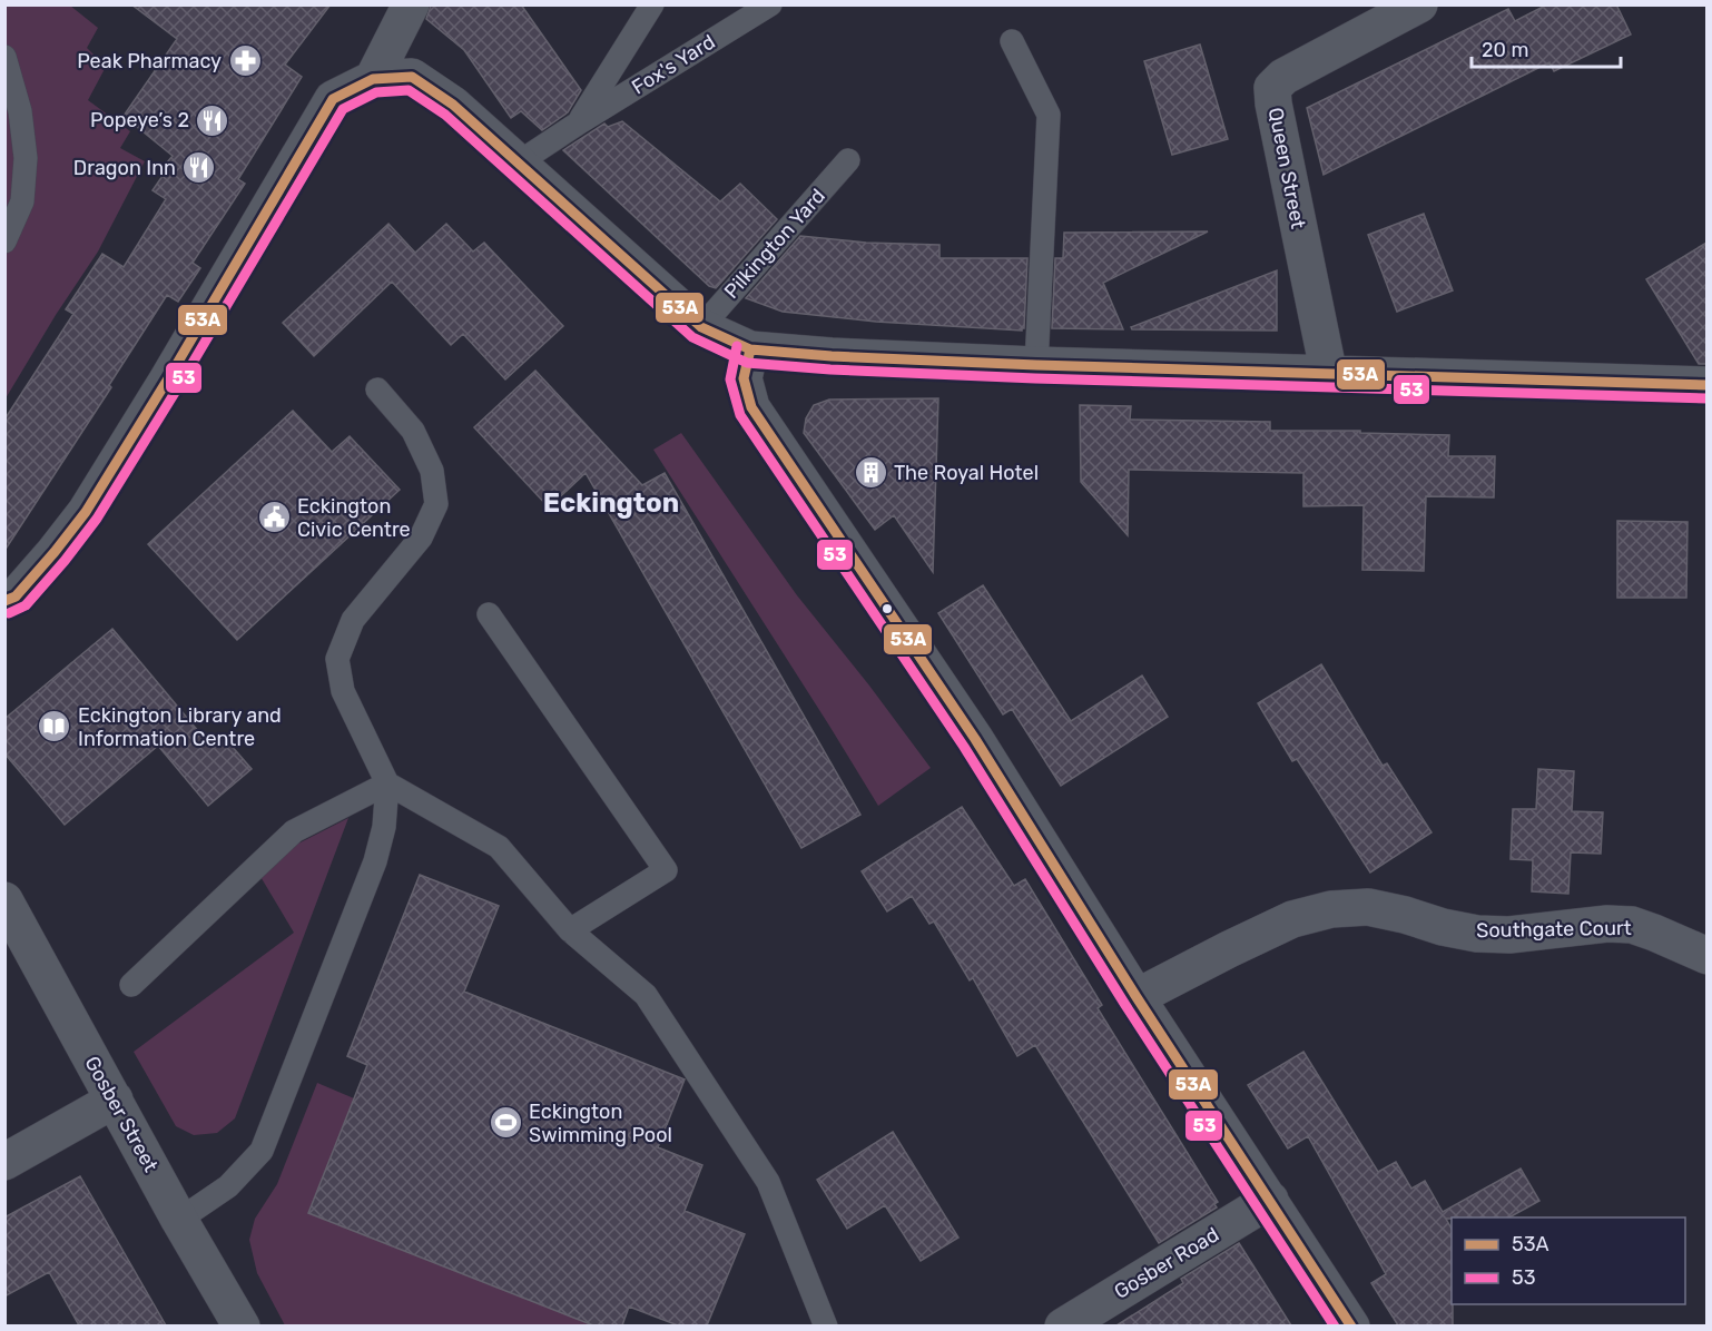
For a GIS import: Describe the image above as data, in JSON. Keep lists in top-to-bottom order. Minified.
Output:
{"streets":{"street":["Queen Street","Southgate Court","Gosber Street","Gosber Road"],"lane":["Fox's Yard","Pilkington Yard"]},"districts":["Eckington"],"places":{"pharmacy":["Peak Pharmacy"],"restaurant":["Popeye’s 2","Dragon Inn"],"building":["The Royal Hotel"],"public building":["Eckington Civic Centre"],"library":["Eckington Library and Information Centre"],"sports":["Eckington Swimming Pool"]},"lines":["transit line 53A","transit line 53"],"legend":["53A","53"],"scale_bar":"20 m"}
